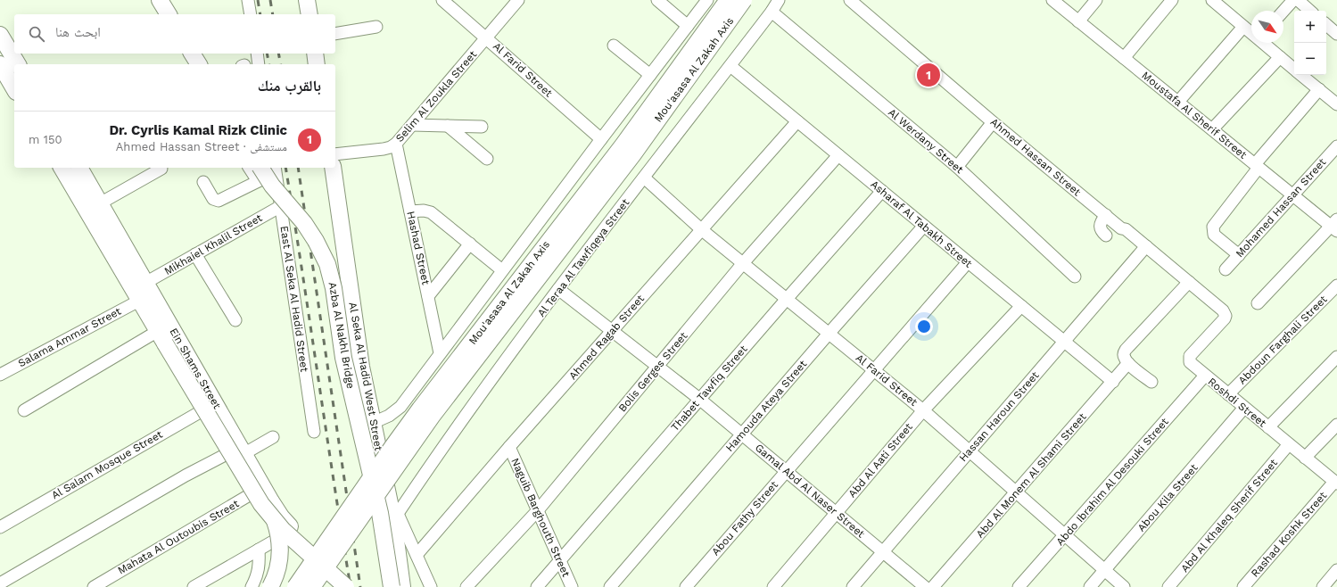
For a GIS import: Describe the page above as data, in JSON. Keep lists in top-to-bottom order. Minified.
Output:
{"streets":{"main road":["Mou'asasa Al Zakah Axis","Azba Al Nakhl Bridge","Ein Shams Street","Al Seka Al Hadid West Street"],"street":["Al Farid Street","Selim Al Zoukla Street","Moustafa Al Sherif Street","Al Werdany Street","Ahmed Hassan Street","Mohamed Hassan Street","Asharaf Al Tabakh Street","Mikhaiel Khalil Street","Hashad Street","Al Teraa Al Tawfiqeya Street","East Al Seka Al Hadid Street","Salama Ammar Street","Ahmed Ragab Street","Abdoun Farghali Street","Bolis Gerges Street","Thabet Tawfiq Street","Roshdi Street","Hamouda Ateya Street","Hassan Haroun Street","Abd Al Aati Street","Al Salam Mosque Street","Abd Al Monem Al Shami Street","Abdo Ibrahim Al Desouki Street","Gamal Abd Al Naser Street","Abou Kila Street","Abd Al Khaleq Sherif Street","Naguib Barghouth Street","Abou Fathy Street","Rashad Koshk Street","Mahata Al Outoubis Street"]},"crossings":[["Al Farid Street","Selim Al Zoukla Street"],["Al Farid Street","Al Teraa Al Tawfiqeya Street"],["Al Farid Street","Ahmed Ragab Street"],["Al Farid Street","Bolis Gerges Street"],["Al Farid Street","Thabet Tawfiq Street"],["Al Farid Street","Hamouda Ateya Street"],["Al Farid Street","Hassan Haroun Street"],["Al Farid Street","Abd Al Aati Street"],["Al Farid Street","Abd Al Monem Al Shami Street"],["Al Farid Street","Abdo Ibrahim Al Desouki Street"],["Al Farid Street","Abou Kila Street"],["Al Farid Street","Abou Fathy Street"],["Selim Al Zoukla Street","Hashad Street"],["Moustafa Al Sherif Street","Mohamed Hassan Street"],["Al Werdany Street","Al Teraa Al Tawfiqeya Street"],["Ahmed Hassan Street","Roshdi Street"],["Ahmed Hassan Street","Hassan Haroun Street"],["Asharaf Al Tabakh Street","Al Teraa Al Tawfiqeya Street"],["Asharaf Al Tabakh Street","Ahmed Ragab Street"],["Asharaf Al Tabakh Street","Bolis Gerges Street"],["Asharaf Al Tabakh Street","Thabet Tawfiq Street"],["Asharaf Al Tabakh Street","Hamouda Ateya Street"],["Asharaf Al Tabakh Street","Hassan Haroun Street"],["Asharaf Al Tabakh Street","Abd Al Aati Street"],["Asharaf Al Tabakh Street","Abd Al Monem Al Shami Street"],["Asharaf Al Tabakh Street","Abou Fathy Street"],["Mikhaiel Khalil Street","East Al Seka Al Hadid Street"],["Mikhaiel Khalil Street","Ein Shams Street"],["Al Teraa Al Tawfiqeya Street","Al Seka Al Hadid West Street"],["Al Teraa Al Tawfiqeya Street","Gamal Abd Al Naser Street"],["Salama Ammar Street","Ein Shams Street"],["Ahmed Ragab Street","Gamal Abd Al Naser Street"],["Ahmed Ragab Street","Naguib Barghouth Street"],["Abdoun Farghali Street","Roshdi Street"],["Ein Shams Street","Al Salam Mosque Street"],["Ein Shams Street","Mahata Al Outoubis Street"],["Bolis Gerges Street","Gamal Abd Al Naser Street"],["Bolis Gerges Street","Naguib Barghouth Street"],["Thabet Tawfiq Street","Gamal Abd Al Naser Street"],["Thabet Tawfiq Street","Naguib Barghouth Street"],["Roshdi Street","Abdo Ibrahim Al Desouki Street"],["Roshdi Street","Abou Kila Street"],["Roshdi Street","Abd Al Khaleq Sherif Street"],["Roshdi Street","Rashad Koshk Street"],["Hamouda Ateya Street","Gamal Abd Al Naser Street"],["Hassan Haroun Street","Gamal Abd Al Naser Street"],["Abd Al Aati Street","Gamal Abd Al Naser Street"],["Gamal Abd Al Naser Street","Abou Fathy Street"]],"north":"bottom right","page":{"map_buttons":["+","−"],"search":"ابحث هنا","pins":"1","heading":"بالقرب منك","list":[{"mark":"1","name":"Dr. Cyrlis Kamal Rizk Clinic","note":"مستشفى · Ahmed Hassan Street","value":"150 m"}]}}
